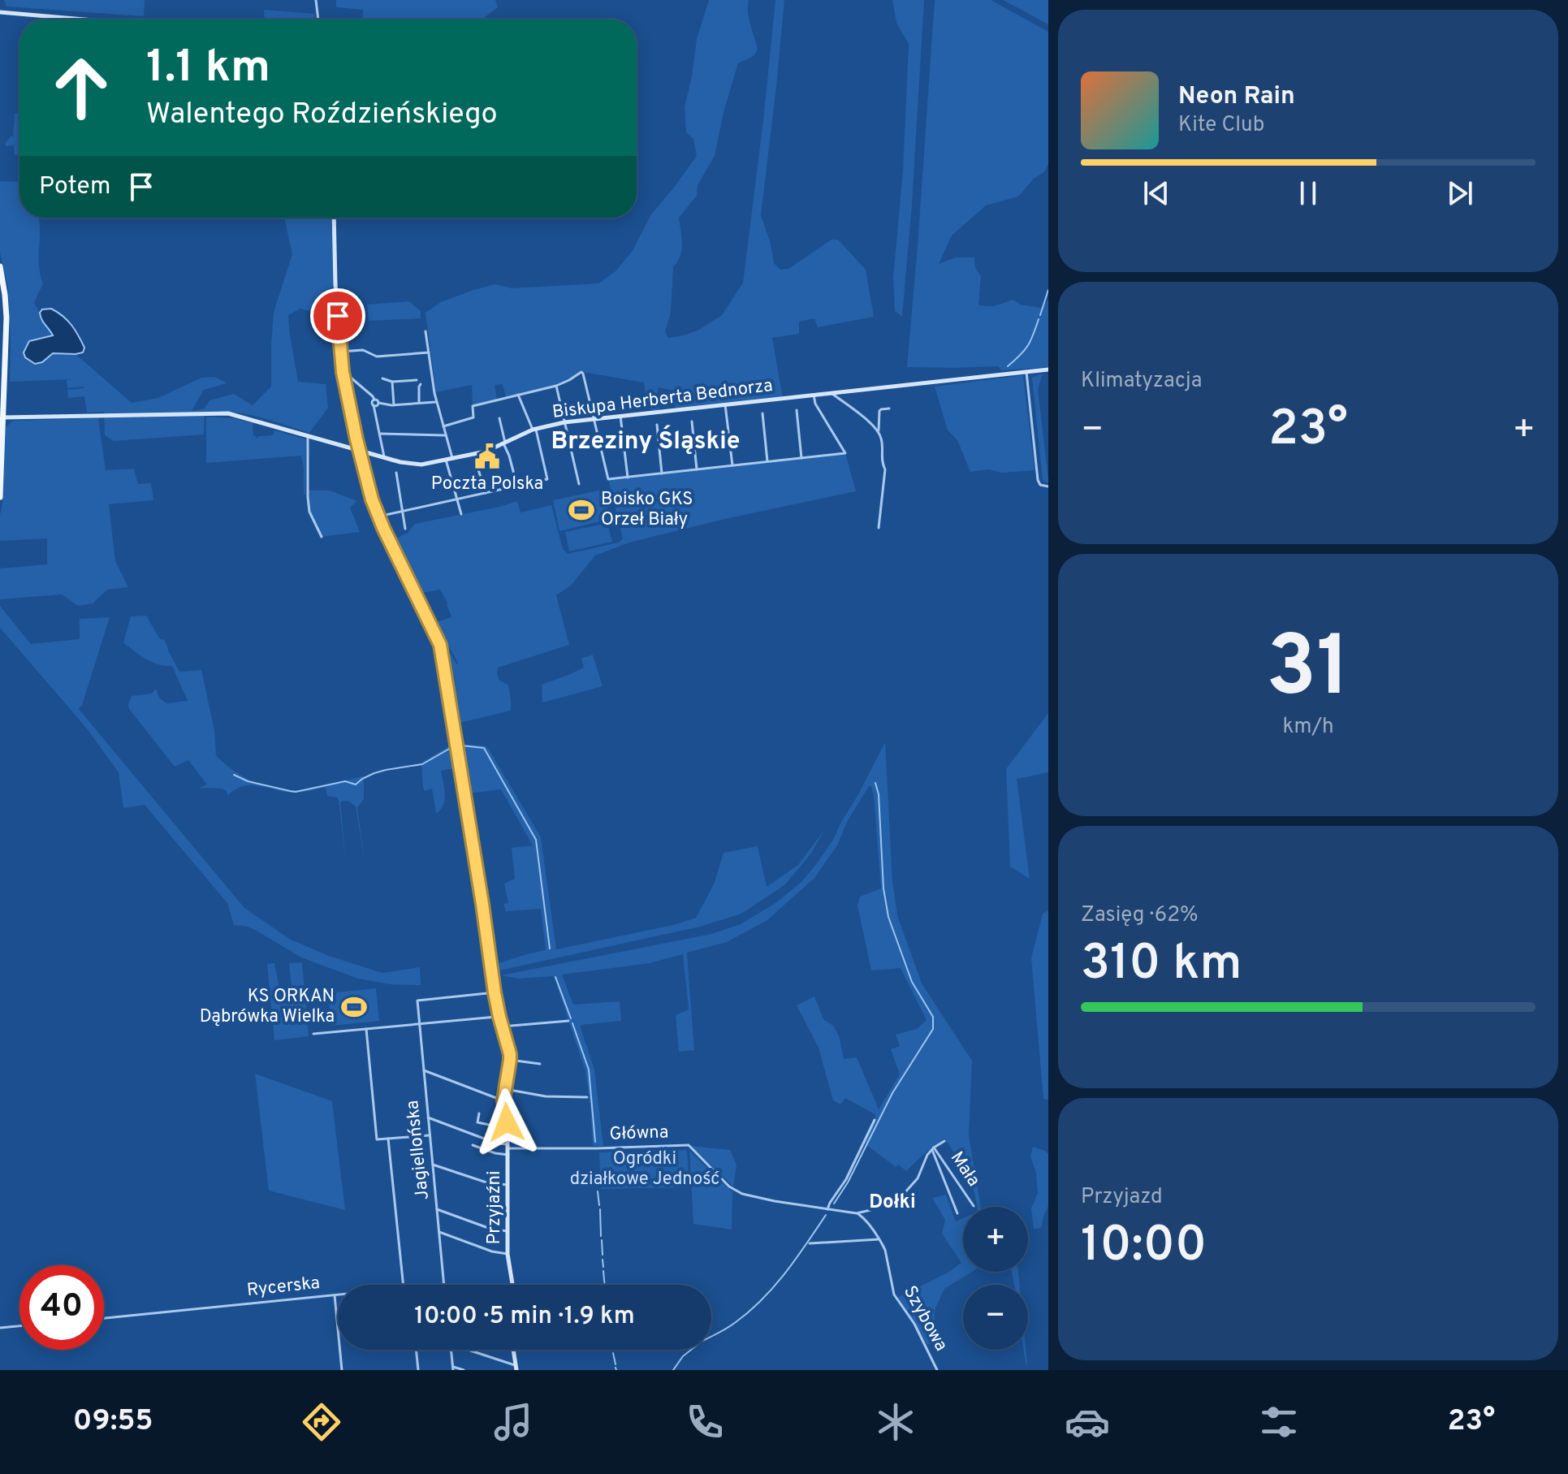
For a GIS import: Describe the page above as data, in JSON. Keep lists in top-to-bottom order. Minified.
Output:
{"streets":{"street":["Biskupa Herberta Bednorza","Główna","Jagiellońska","Mała","Przyjaźni","Rycerska","Szybowa"]},"crossings":[["Biskupa Herberta Bednorza","Przyjaźni"],["Główna","Mała"],["Główna","Przyjaźni"],["Główna","Szybowa"],["Jagiellońska","Przyjaźni"],["Jagiellońska","Rycerska"]],"districts":["Brzeziny Śląskie","Dołki"],"parks":["Ogródki działkowe Jedność"],"places":{"public building":["Poczta Polska"],"sports":["Boisko GKS Orzeł Biały","KS ORKAN Dąbrówka Wielka"]},"page":{"turn":["1.1 km","Walentego Roździeńskiego"],"song":["Neon Rain","Kite Club"],"then":"Potem","tile":["Klimatyzacja",["31","km/h"],["Zasięg · 62%","310 km"],["Przyjazd","10:00"]],"heat":["−","23°","+"],"map_buttons":["+","−"],"limit":"40","trip":"10:00 · 5 min · 1.9 km","tabs":["09:55","23°"]}}
